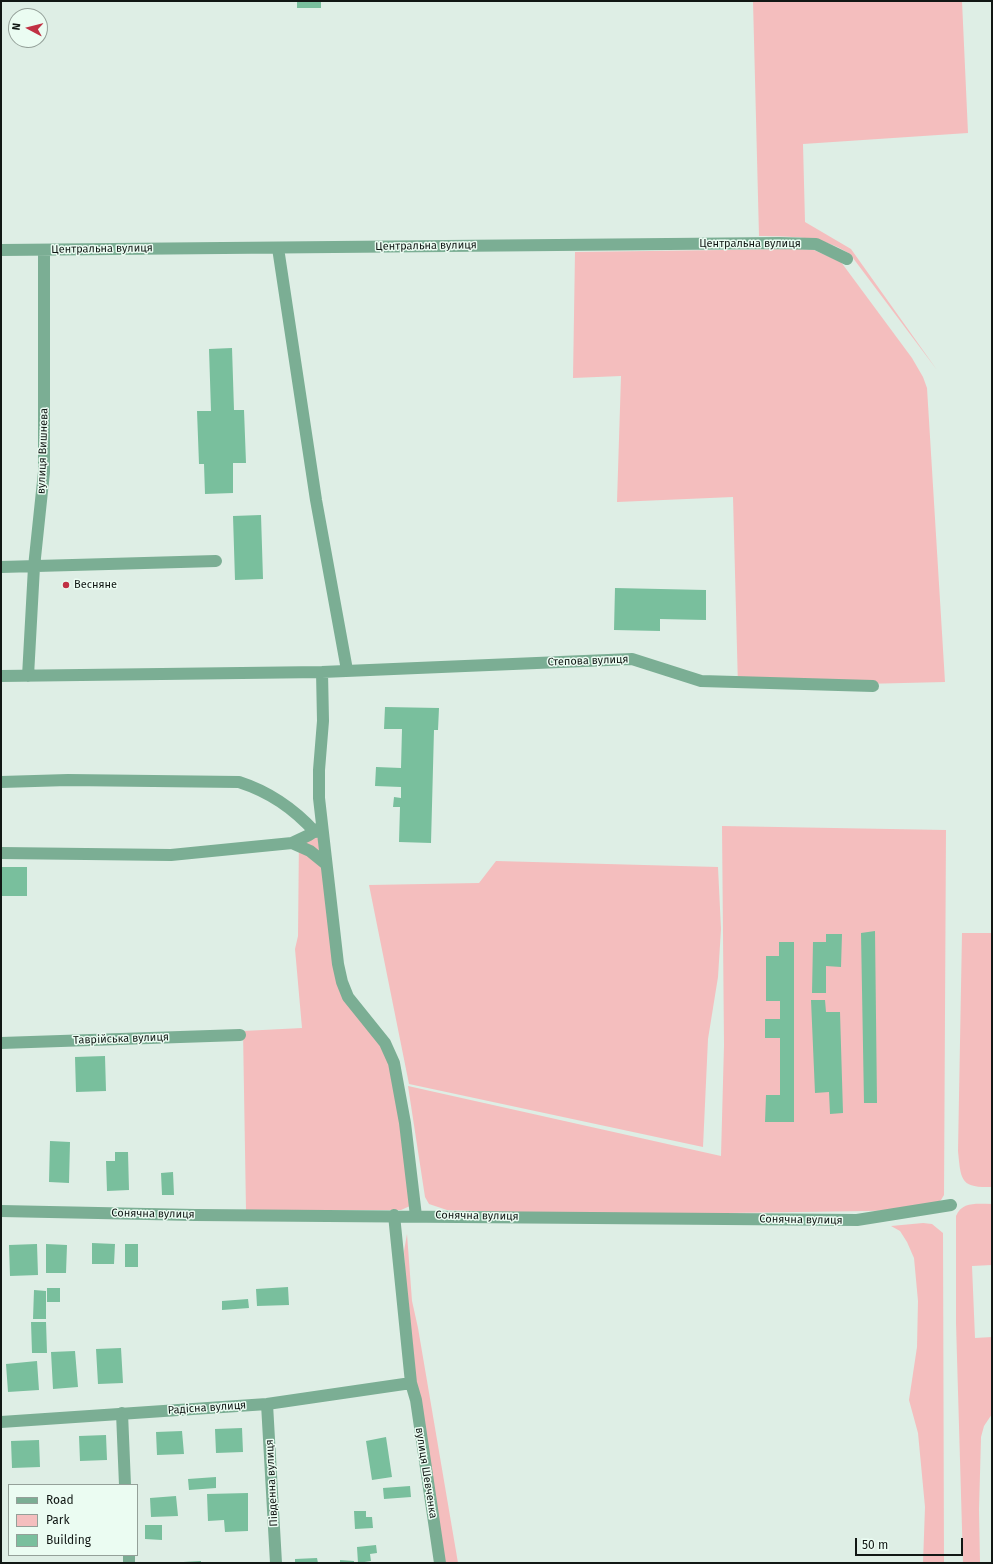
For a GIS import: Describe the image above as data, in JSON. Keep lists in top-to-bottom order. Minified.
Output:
{"streets":{"street":["Центральна вулиця","вулиця Вишнева","Степова вулиця","Таврійська вулиця","Сонячна вулиця","Радісна вулиця","вулиця Шевченка","Південна вулиця"]},"crossings":[["Центральна вулиця","вулиця Вишнева"],["вулиця Вишнева","Степова вулиця"],["Сонячна вулиця","вулиця Шевченка"],["Радісна вулиця","вулиця Шевченка"],["Радісна вулиця","Південна вулиця"]],"places":["Весняне"],"legend":["Road","Park","Building"],"scale_bar":"50 m","north":"left"}
